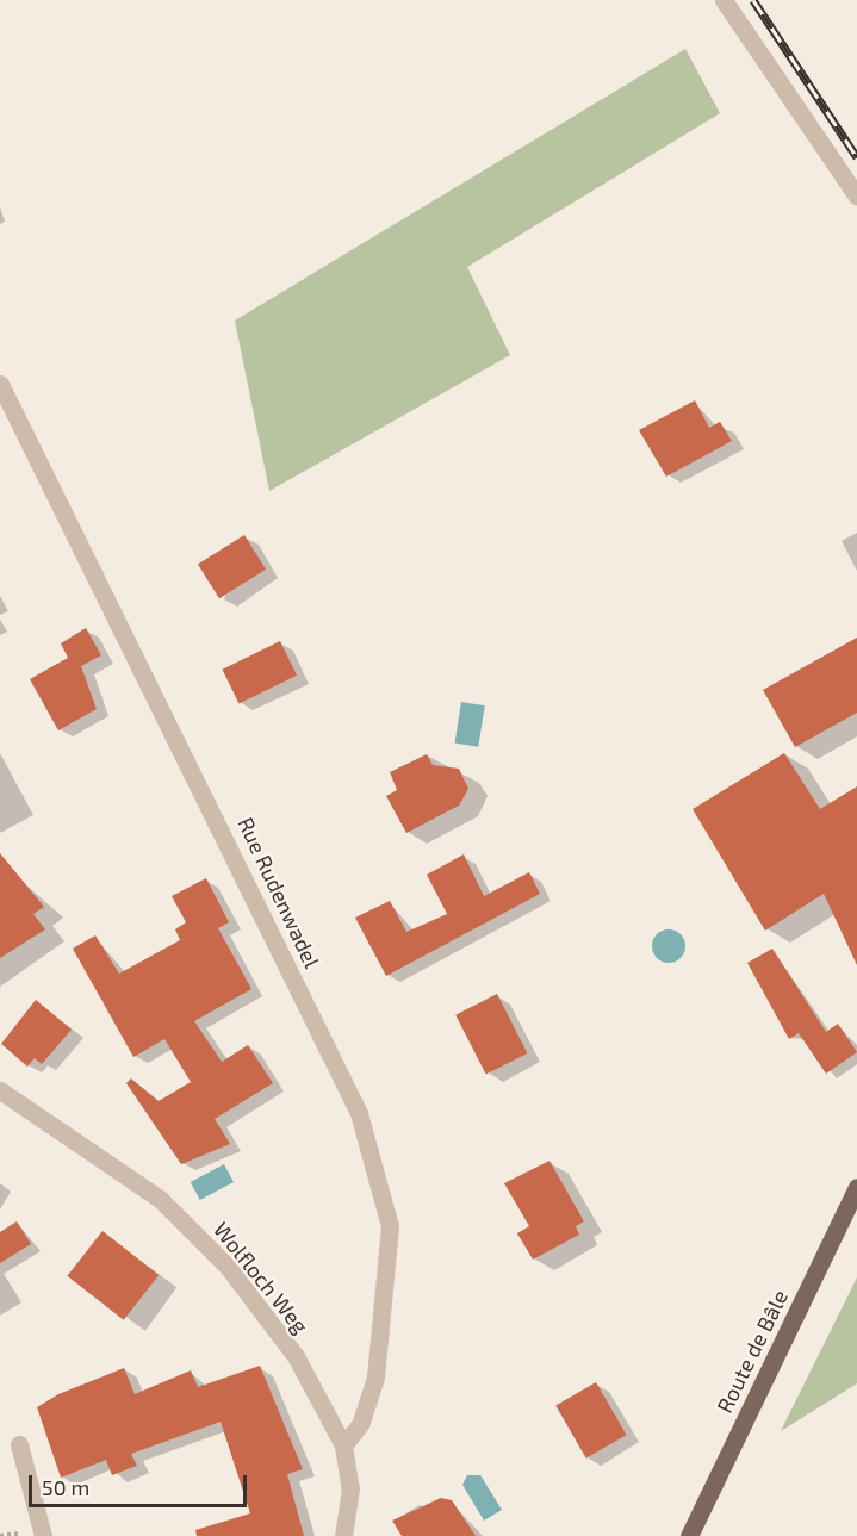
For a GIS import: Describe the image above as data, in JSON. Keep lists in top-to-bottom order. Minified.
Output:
{"streets":{"main road":["Route de Bâle"],"street":["Rue Rudenwadel","Wolfloch Weg"]},"crossings":[["Rue Rudenwadel","Wolfloch Weg"]],"scale_bar":"50 m"}
